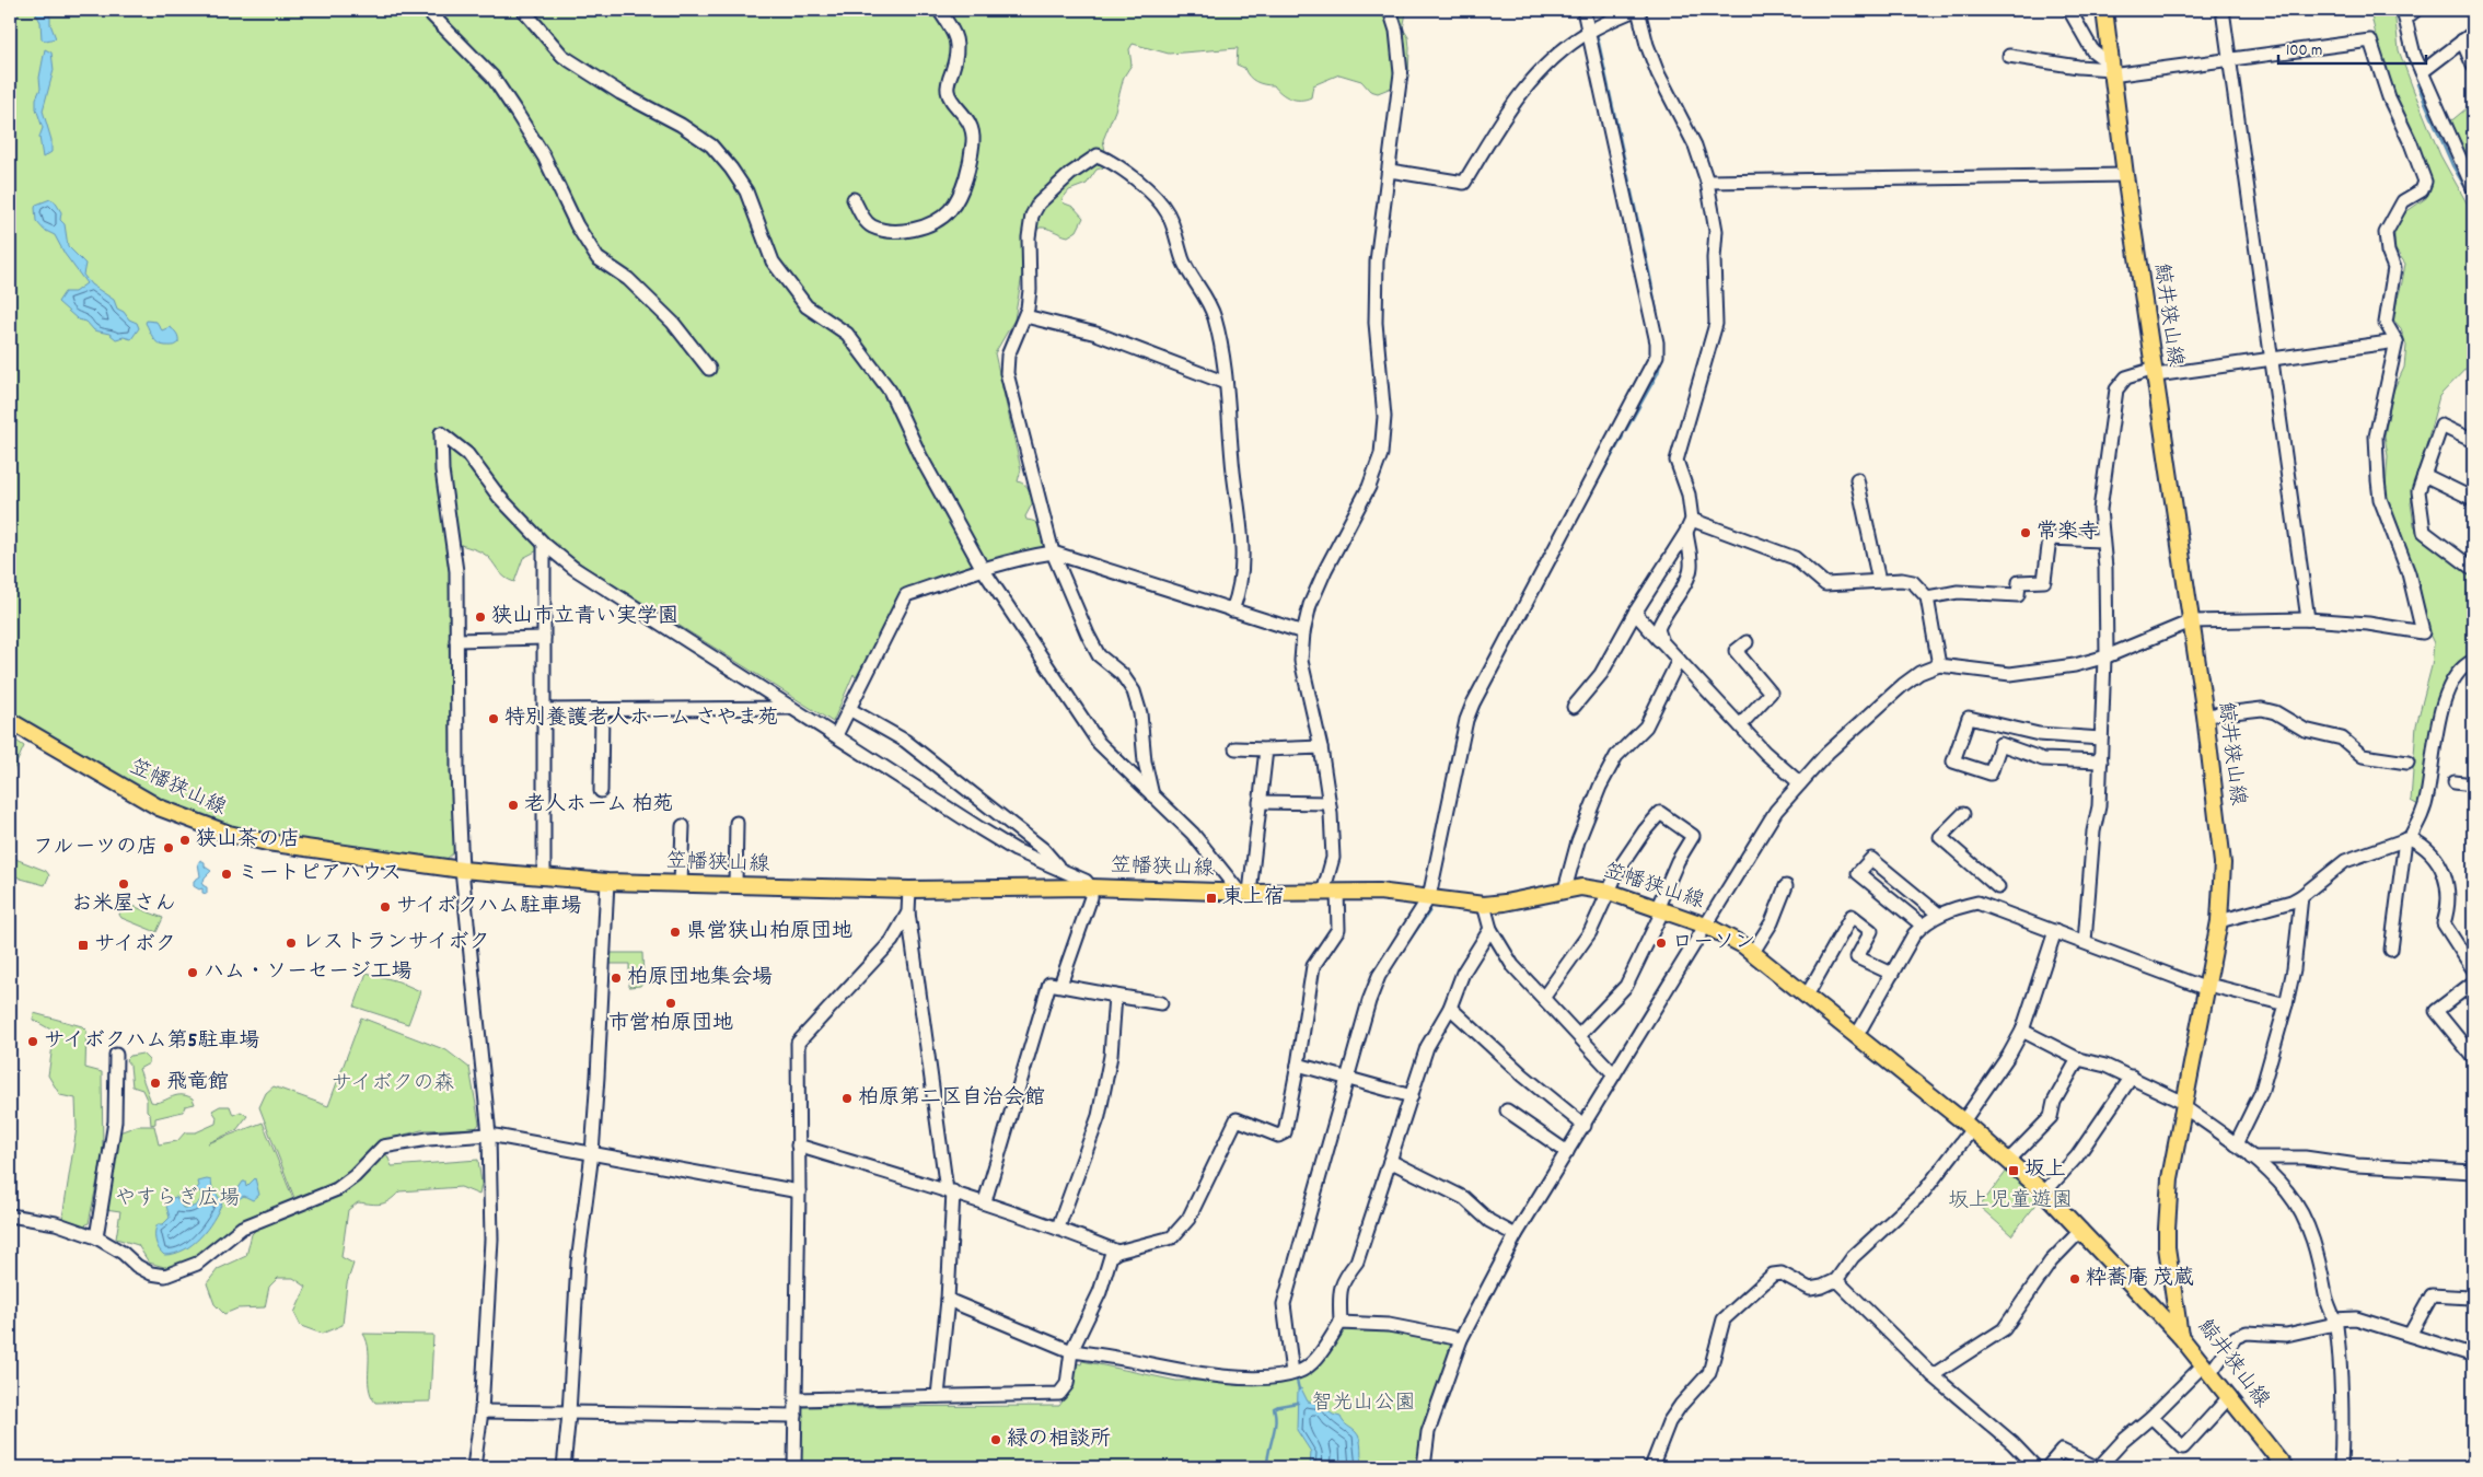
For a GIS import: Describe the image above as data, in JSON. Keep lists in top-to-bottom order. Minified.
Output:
{"streets":{"main road":["鯨井狭山線","笠幡狭山線"]},"crossings":[["鯨井狭山線","笠幡狭山線"]],"parks":["サイボクの森","やすらぎ広場","坂上児童遊園","智光山公園"],"places":{"other":["常楽寺","狭山市立青い実学園","特別養護老人ホーム さやま苑","老人ホーム 柏苑","狭山茶の店","フルーツの店","ミートピアハウス","お米屋さん","サイボクハム駐車場","県営狭山柏原団地","レストランサイボク","ローソン","ハム・ソーセージ工場","柏原団地集会場","市営柏原団地","サイボクハム第5駐車場","飛竜館","柏原第二区自治会館","粋蕎庵 茂蔵","緑の相談所"],"transit":["東上宿","サイボク","坂上"]},"scale_bar":"100 m"}
